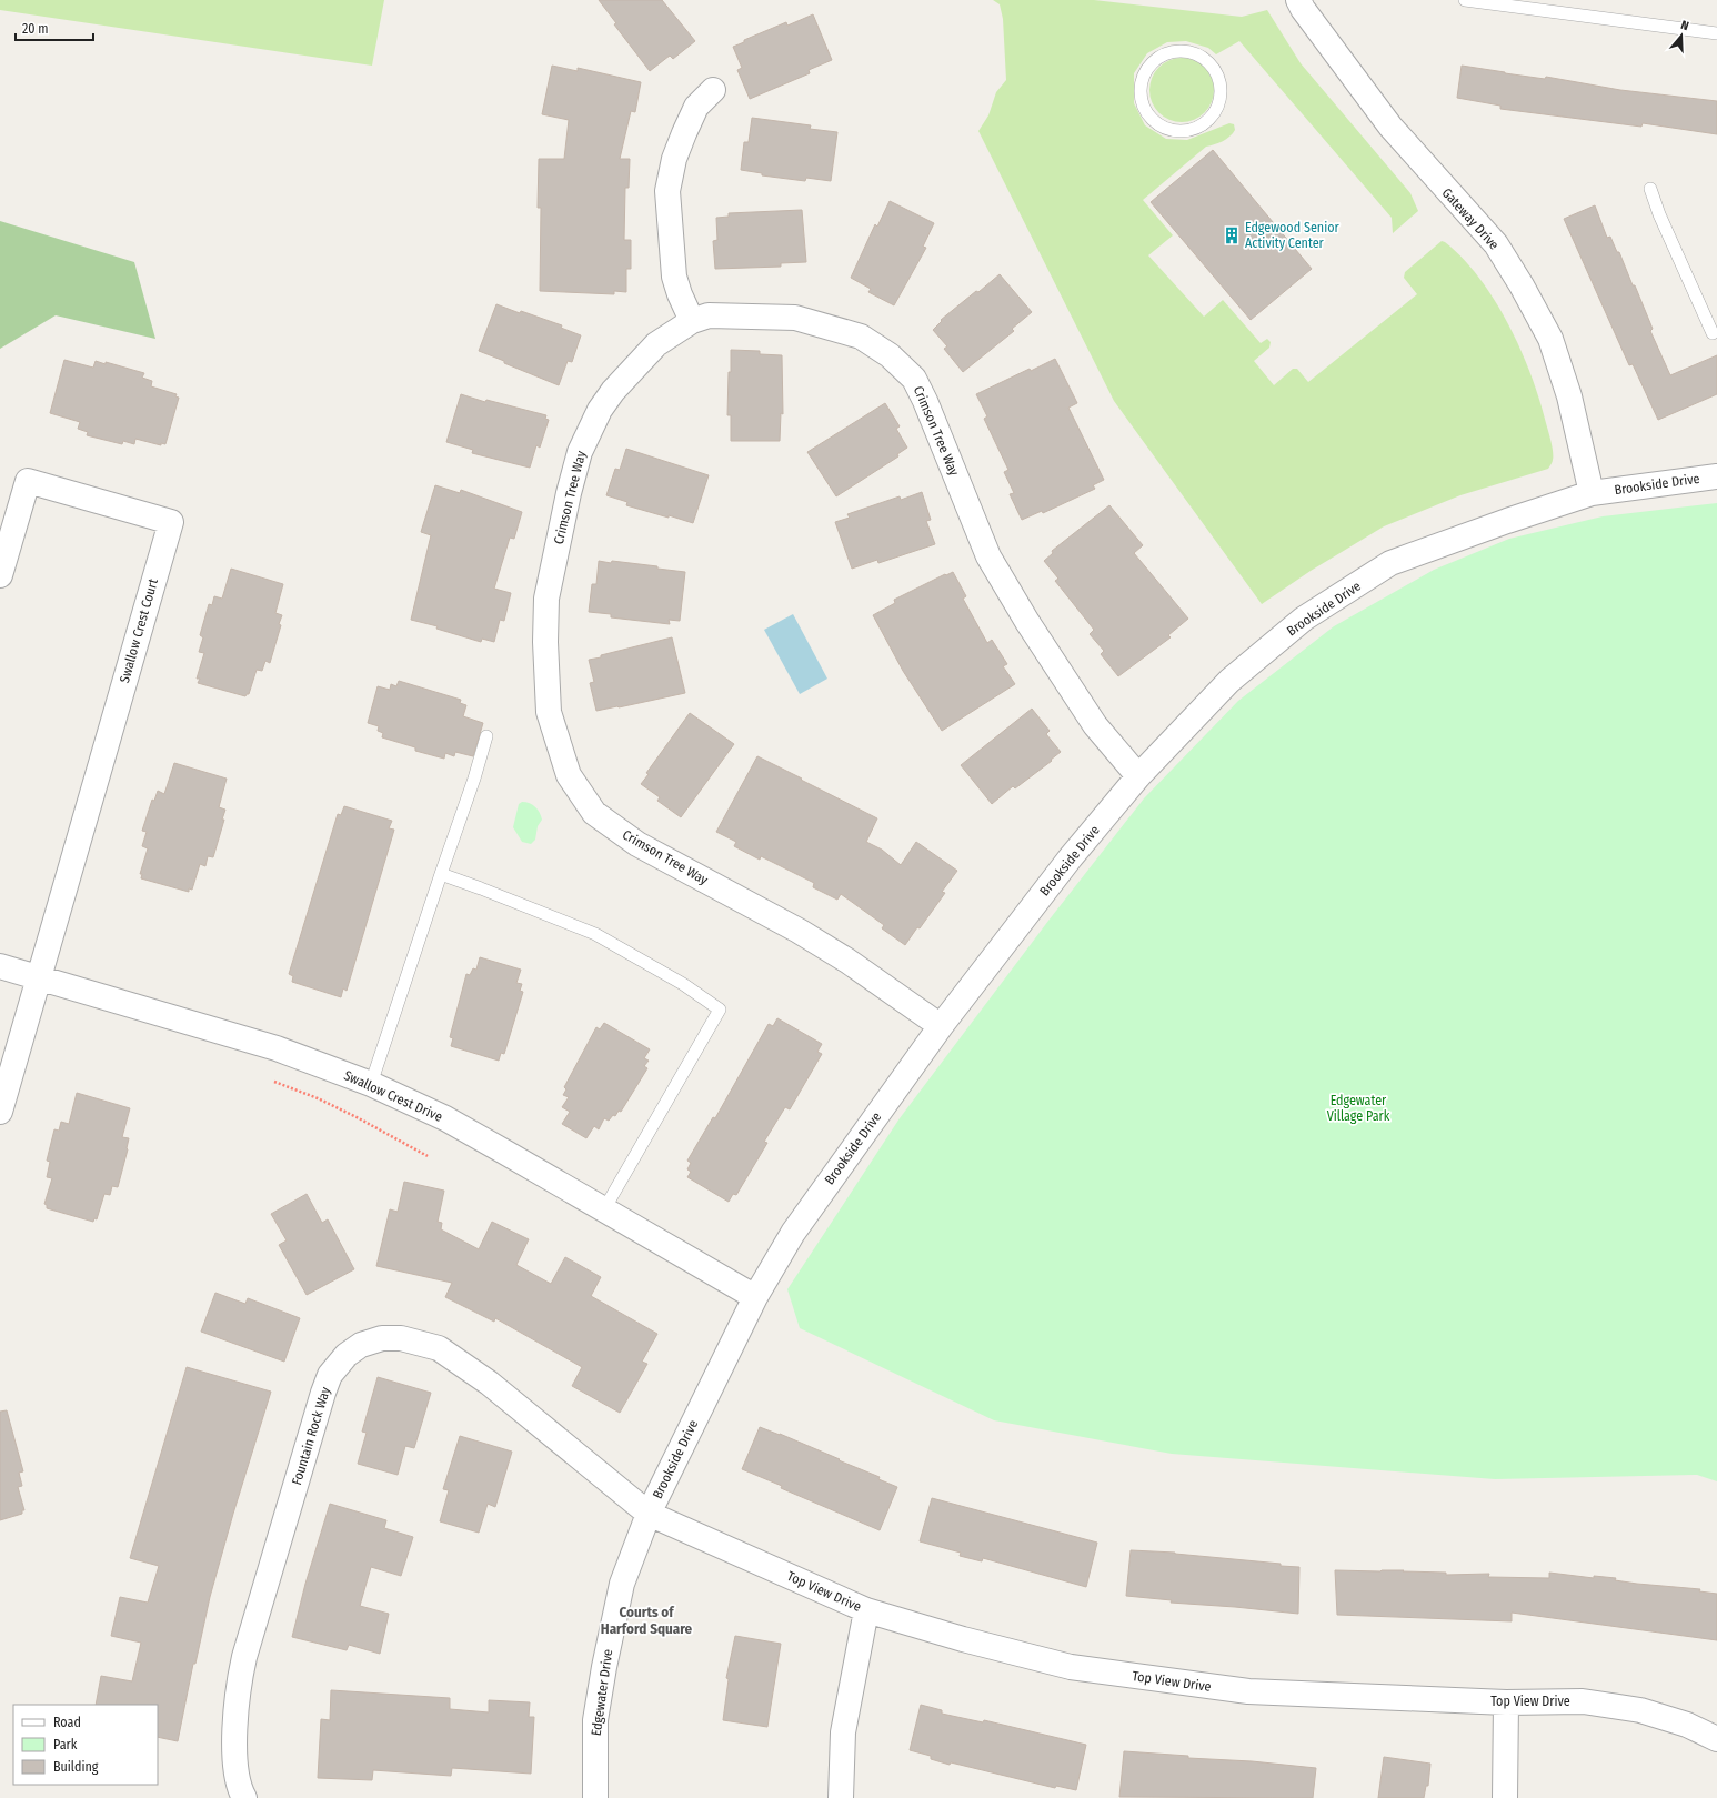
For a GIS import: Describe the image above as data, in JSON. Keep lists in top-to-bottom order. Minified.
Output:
{"streets":{"street":["Gateway Drive","Crimson Tree Way","Brookside Drive","Swallow Crest Court","Swallow Crest Drive","Fountain Rock Way","Top View Drive","Edgewater Drive"]},"crossings":[["Gateway Drive","Brookside Drive"],["Crimson Tree Way","Brookside Drive"],["Brookside Drive","Swallow Crest Drive"],["Brookside Drive","Fountain Rock Way"],["Brookside Drive","Top View Drive"],["Brookside Drive","Edgewater Drive"],["Swallow Crest Court","Swallow Crest Drive"],["Fountain Rock Way","Top View Drive"],["Fountain Rock Way","Edgewater Drive"],["Top View Drive","Edgewater Drive"]],"districts":["Courts of Harford Square"],"parks":["Edgewater Village Park"],"places":{"building":["Edgewood Senior Activity Center"]},"legend":["Road","Park","Building"],"scale_bar":"20 m","north":"top"}
